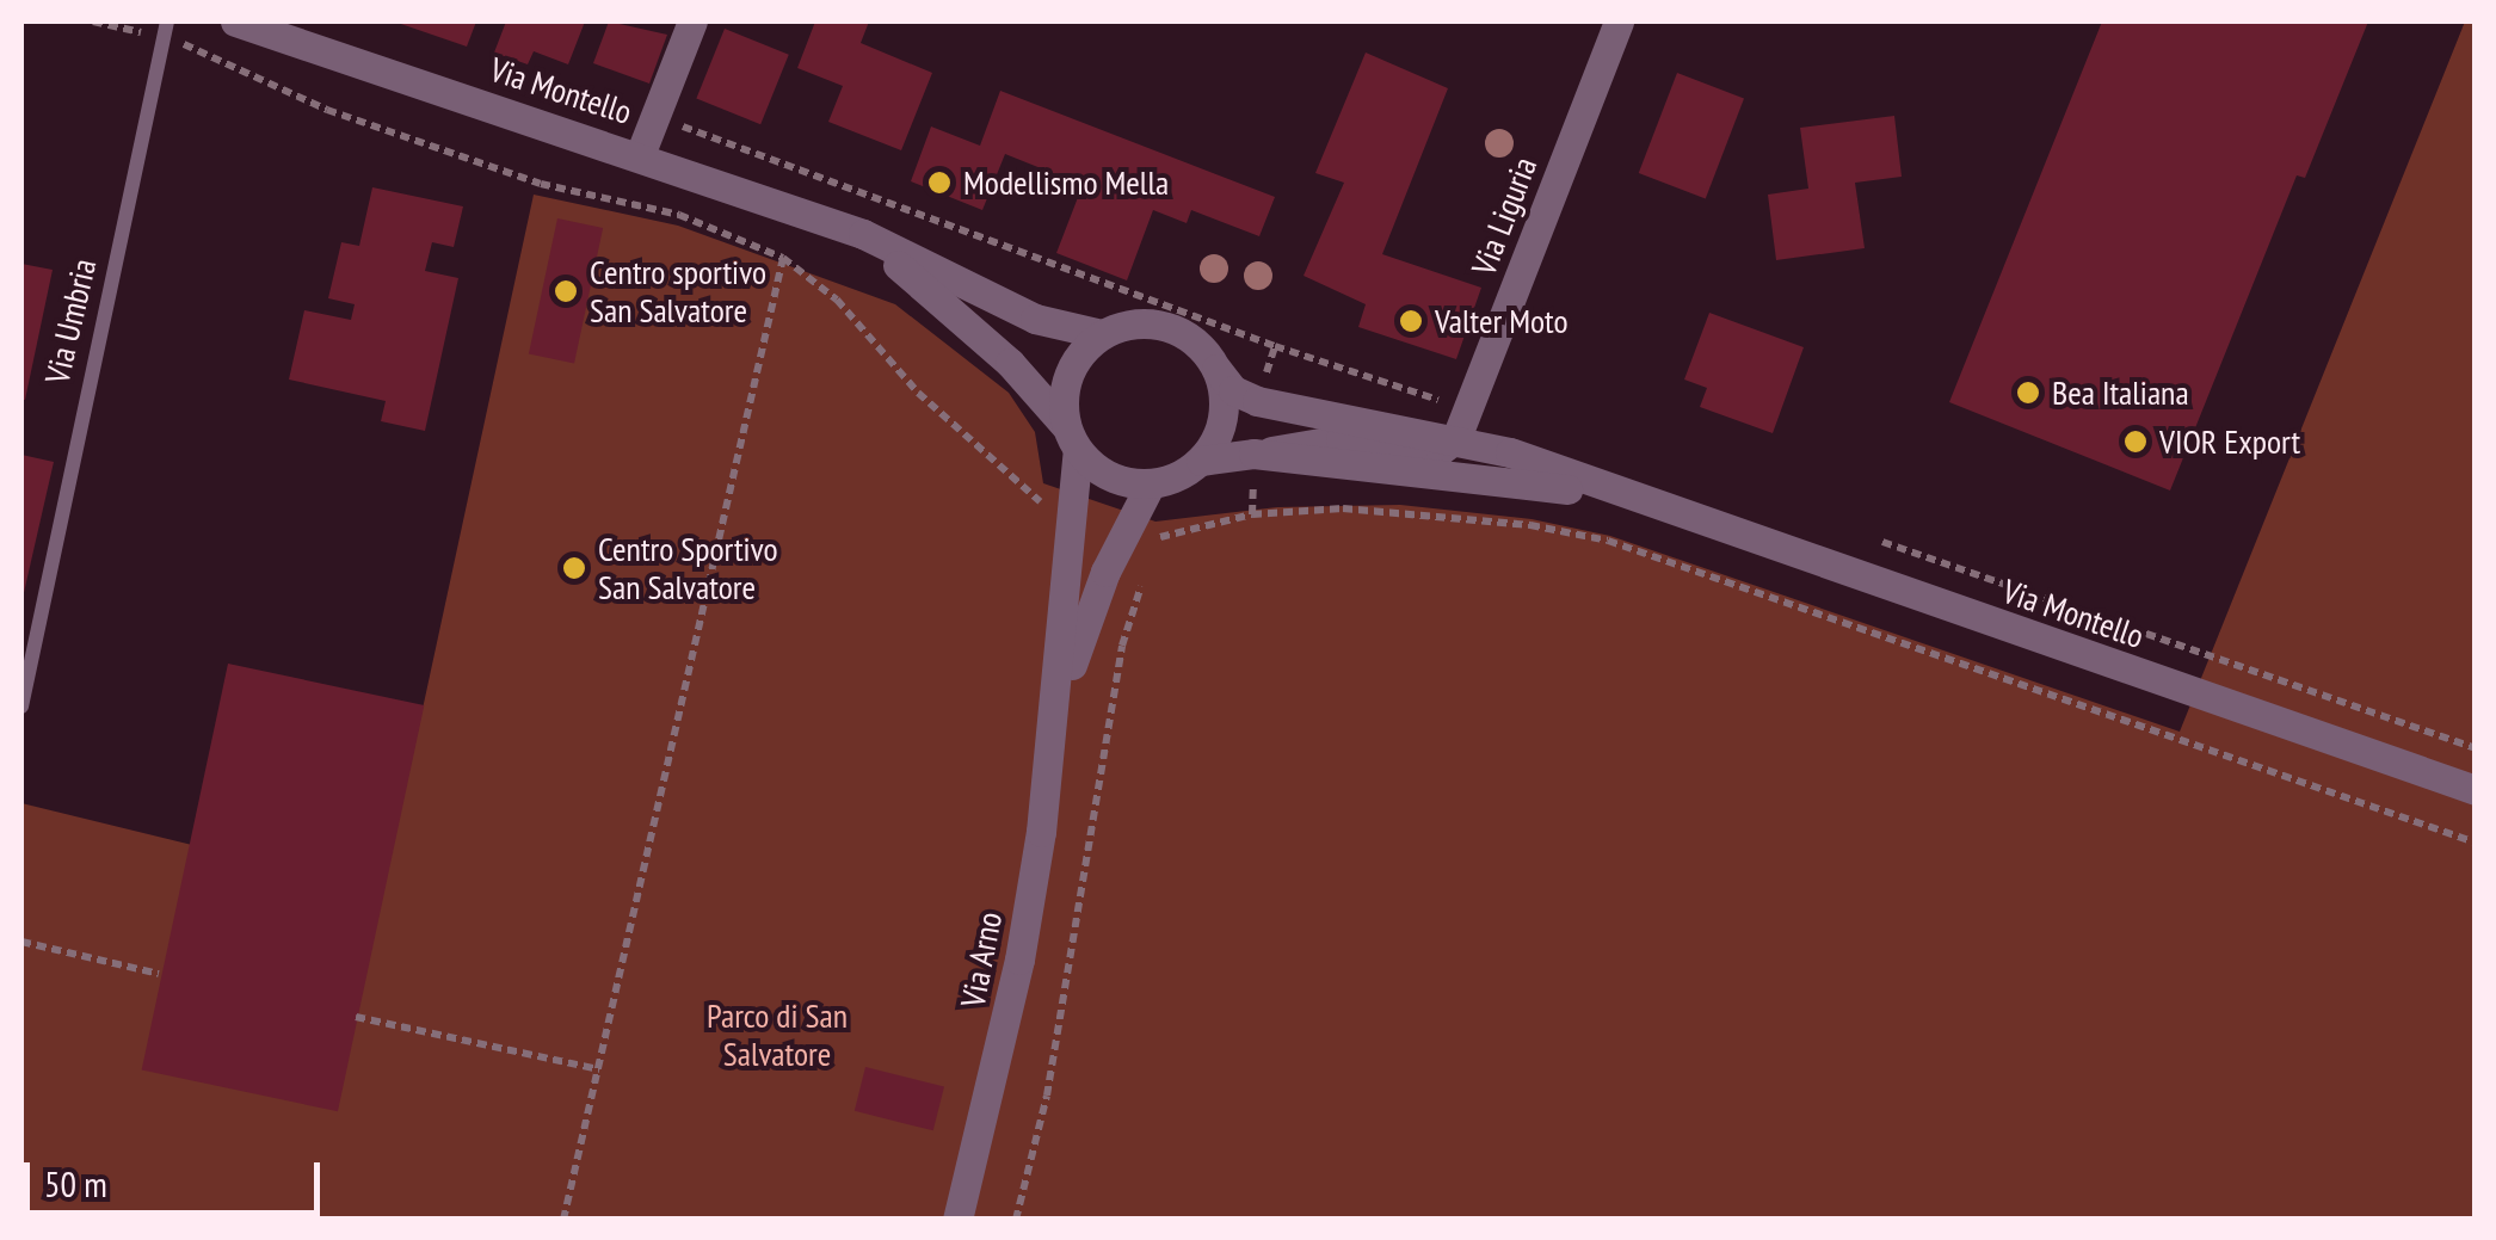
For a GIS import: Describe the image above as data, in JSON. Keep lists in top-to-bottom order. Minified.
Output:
{"streets":{"street":["Via Montello","Via Liguria","Via Arno"],"lane":["Via Umbria"]},"crossings":[["Via Montello","Via Liguria"],["Via Montello","Via Arno"]],"parks":["Parco di San Salvatore"],"places":["Modellismo Mella","Centro sportivo San Salvatore","Valter Moto","Bea Italiana","VIOR Export","Centro Sportivo San Salvatore"],"scale_bar":"50 m"}
